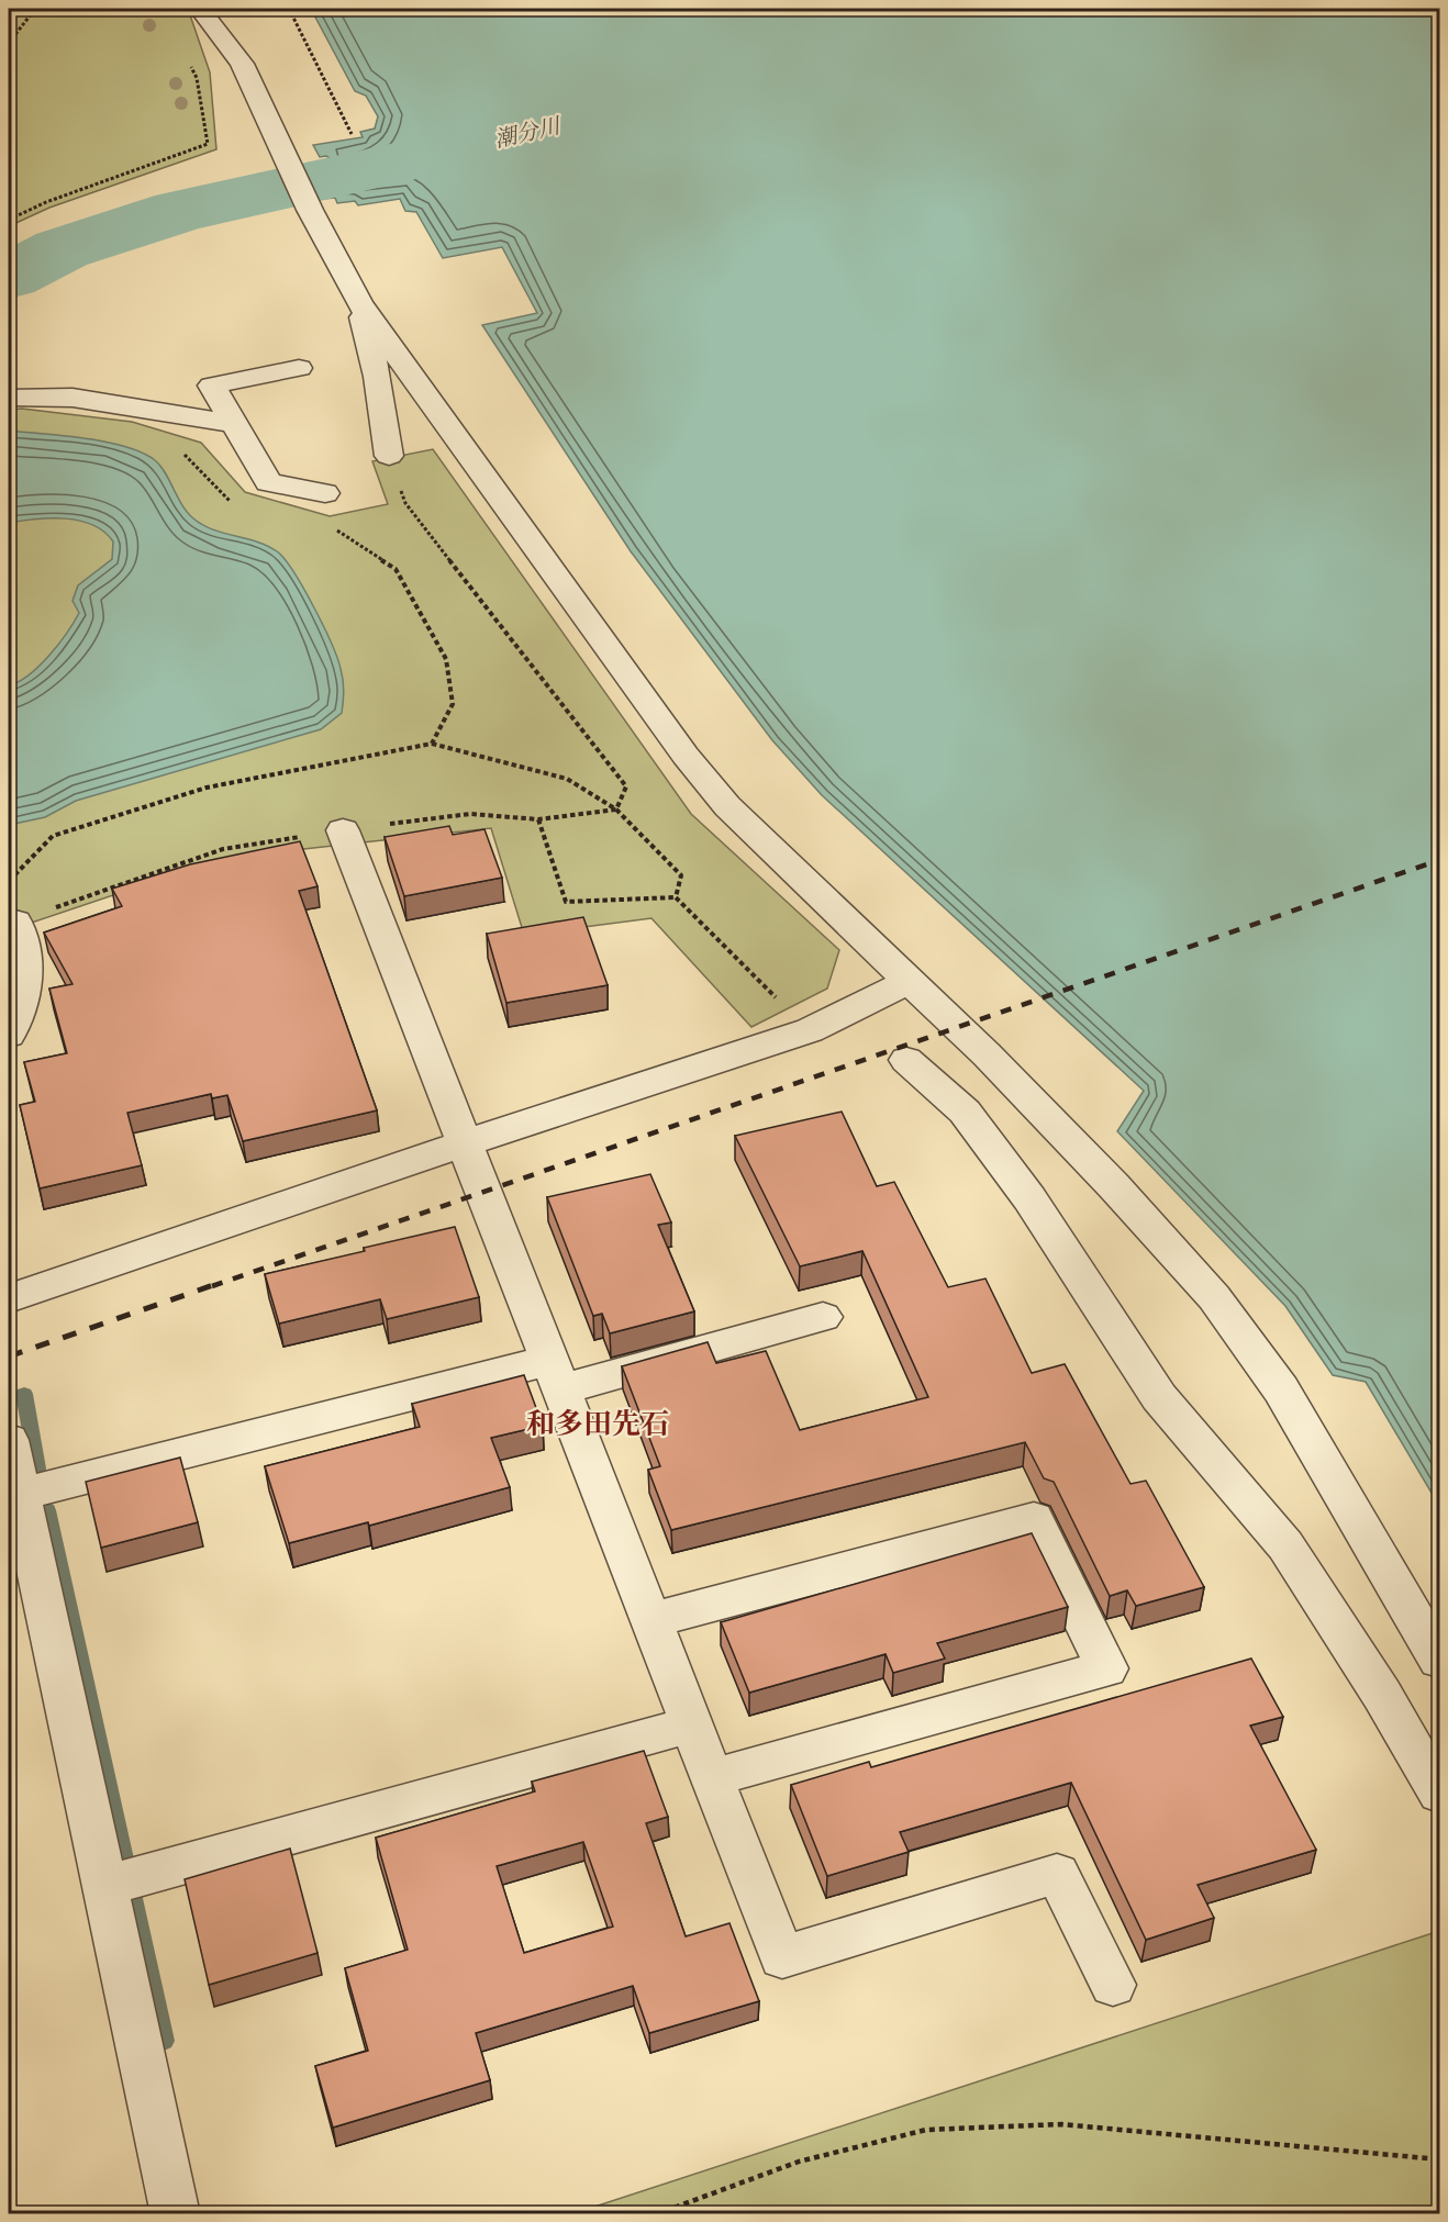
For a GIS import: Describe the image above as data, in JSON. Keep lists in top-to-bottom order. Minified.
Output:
{"districts":["和多田先石"],"water":["潮分川"]}
